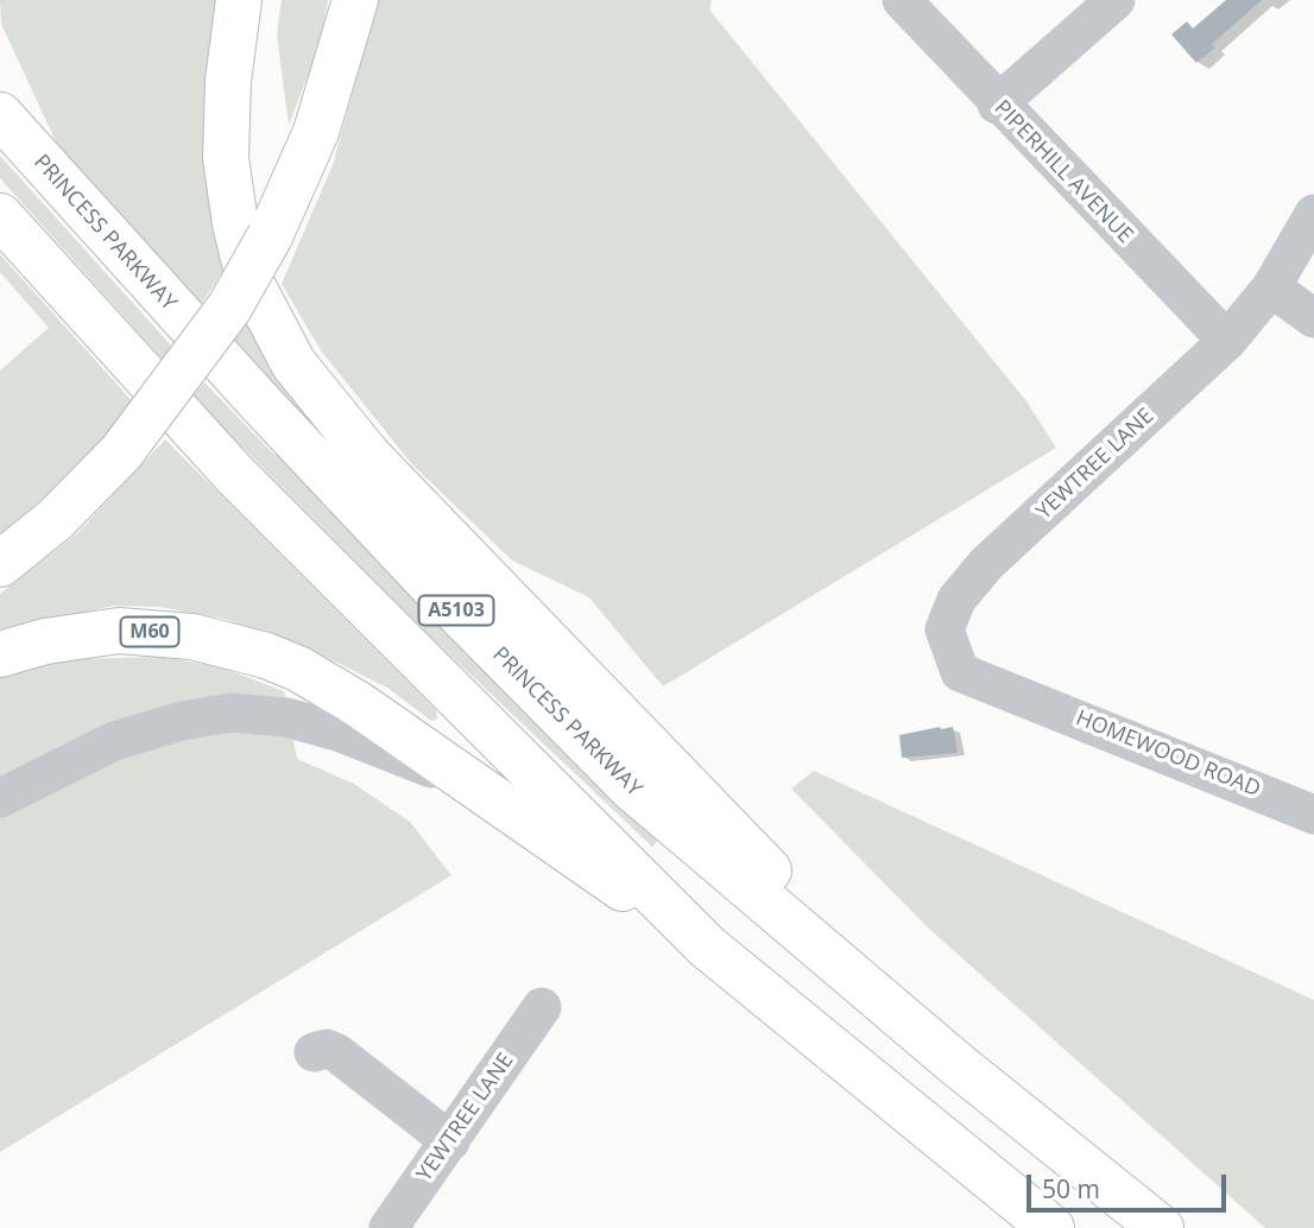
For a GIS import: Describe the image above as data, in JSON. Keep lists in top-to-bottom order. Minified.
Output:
{"streets":{"highway":["PRINCESS PARKWAY","A5103","M60"],"street":["PIPERHILL AVENUE","YEWTREE LANE","HOMEWOOD ROAD"]},"crossings":[["PIPERHILL AVENUE","YEWTREE LANE"],["YEWTREE LANE","HOMEWOOD ROAD"]],"scale_bar":"50 m"}
